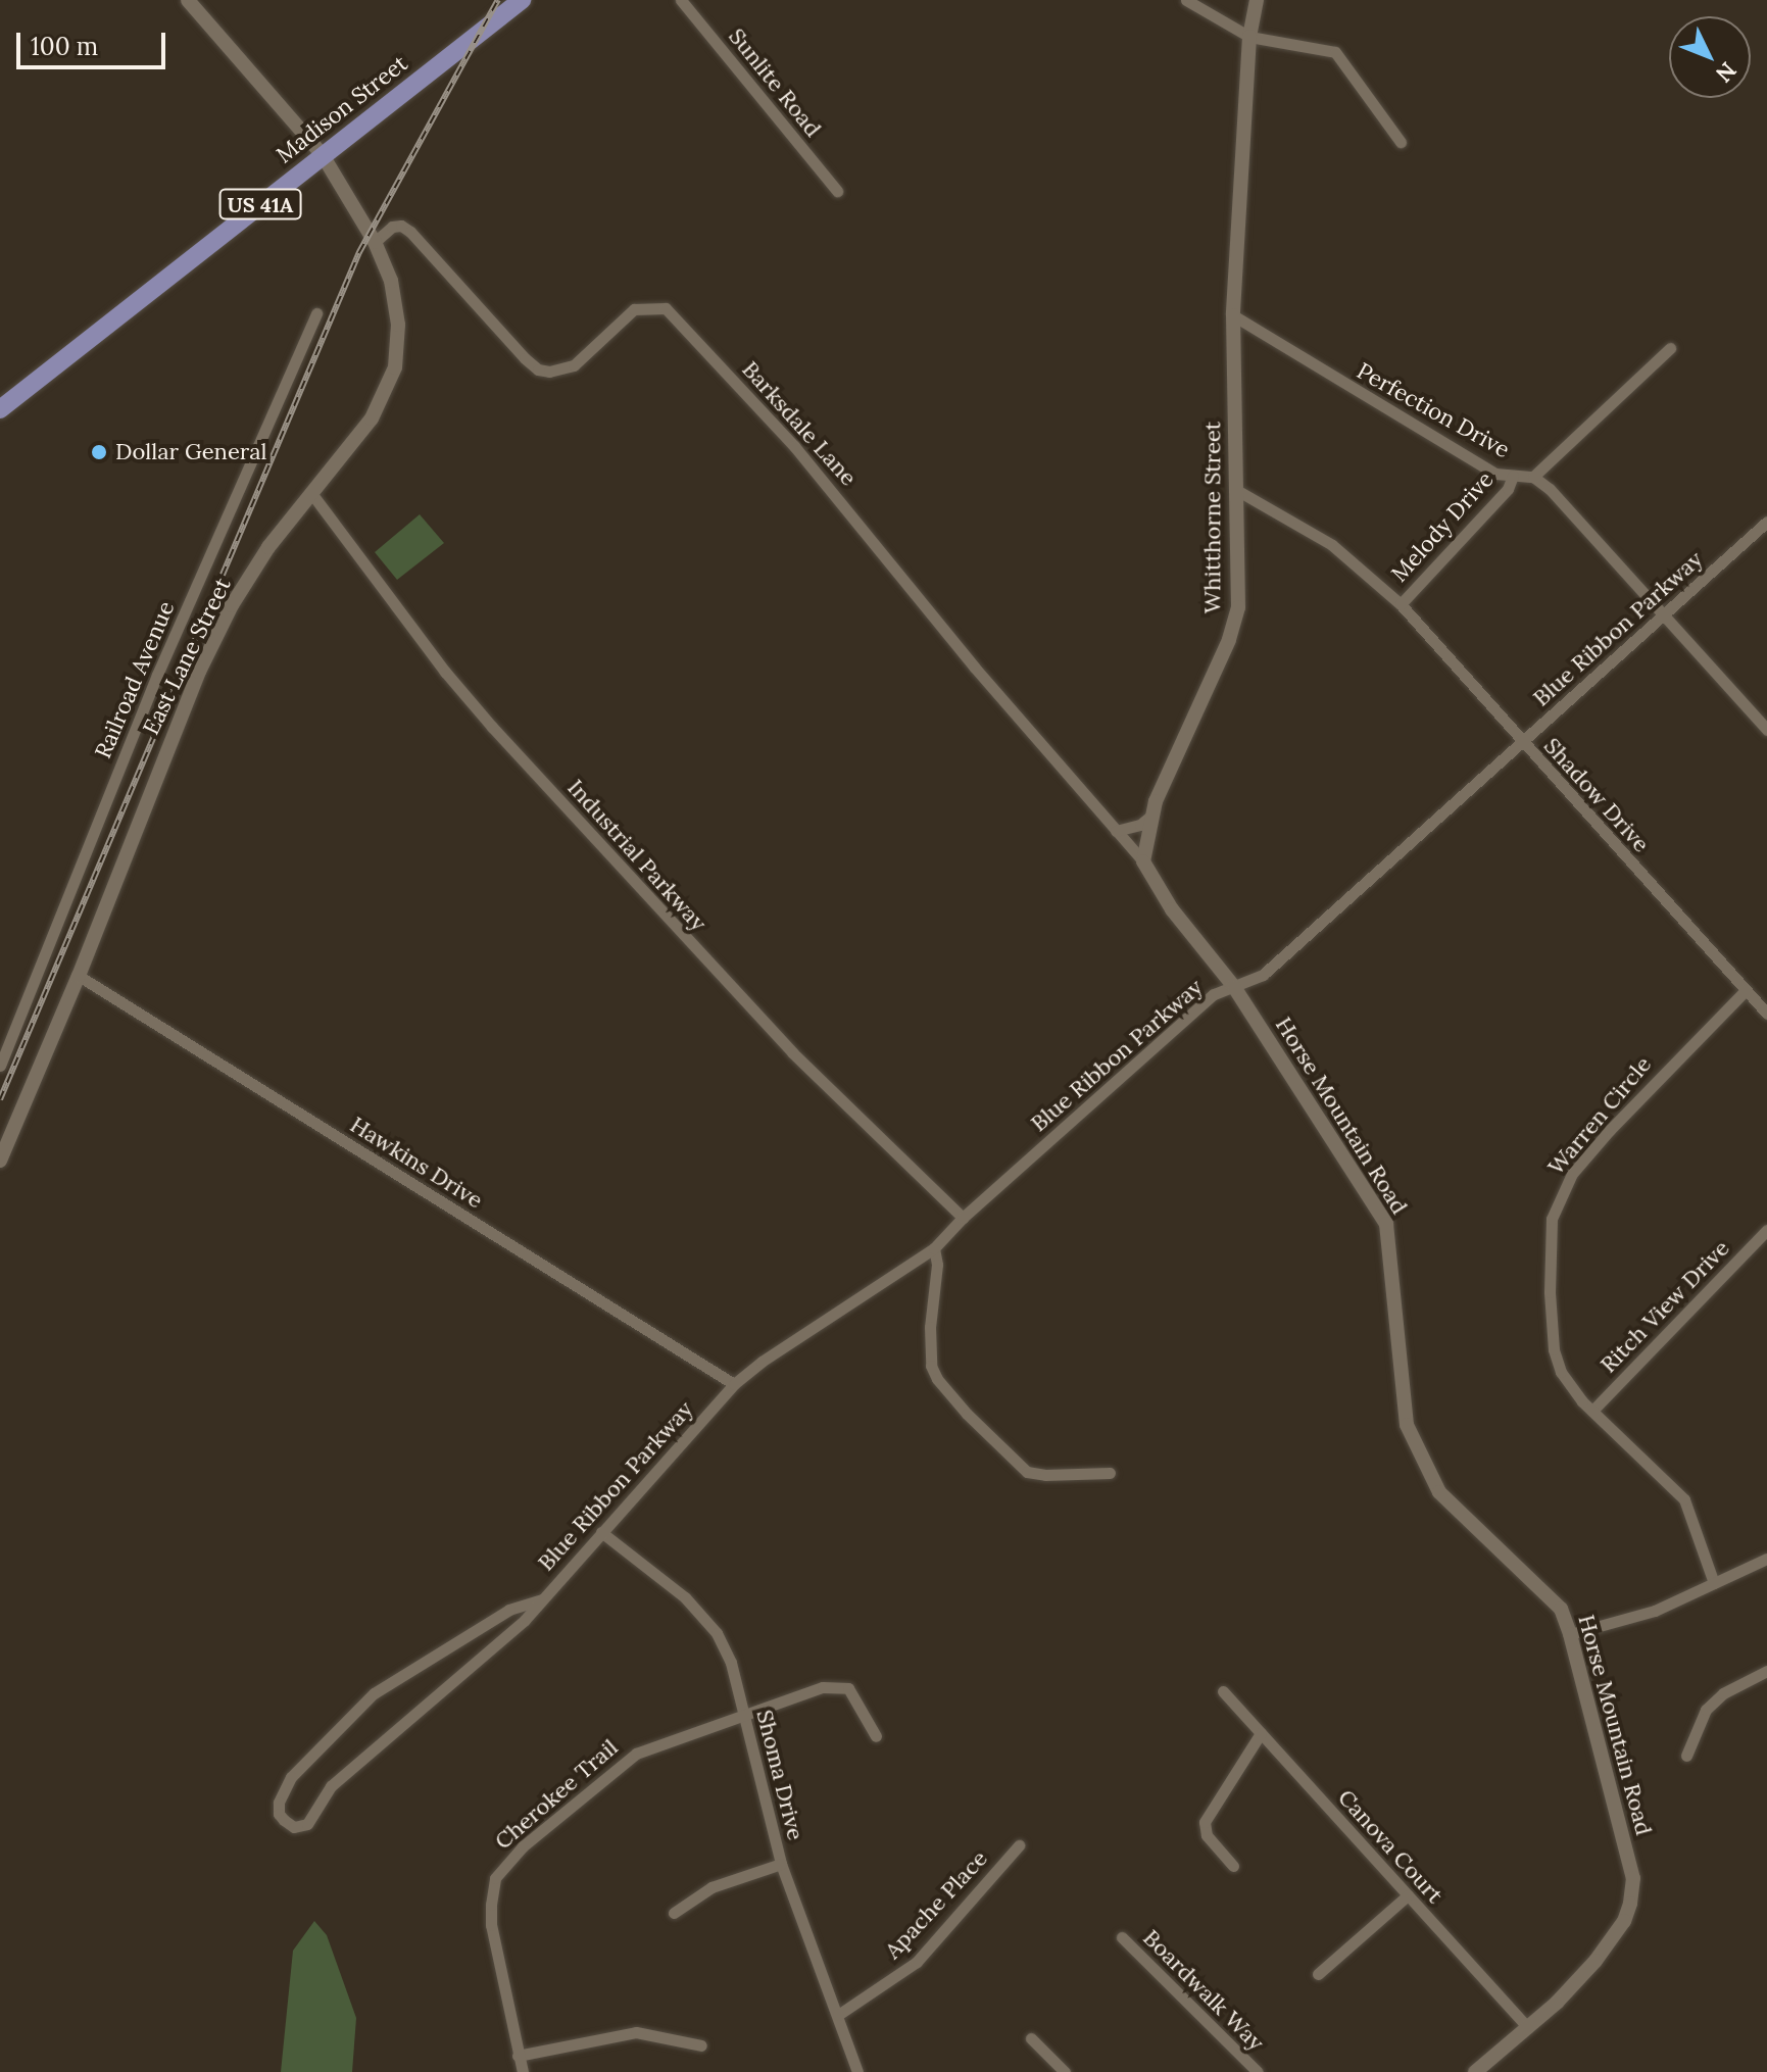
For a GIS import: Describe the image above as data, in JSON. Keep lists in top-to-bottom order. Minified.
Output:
{"streets":{"main road":["Madison Street","US 41A"],"street":["Sunlite Road","Perfection Drive","Barksdale Lane","Whitthorne Street","Melody Drive","Blue Ribbon Parkway","East Lane Street","Railroad Avenue","Shadow Drive","Industrial Parkway","Horse Mountain Road","Warren Circle","Hawkins Drive","Ritch View Drive","Shoma Drive","Cherokee Trail","Canova Court","Apache Place","Boardwalk Way"]},"crossings":[["Madison Street","East Lane Street"],["Perfection Drive","Whitthorne Street"],["Perfection Drive","Melody Drive"],["Barksdale Lane","Whitthorne Street"],["Barksdale Lane","East Lane Street"],["Whitthorne Street","Shadow Drive"],["Melody Drive","Shadow Drive"],["Blue Ribbon Parkway","Shadow Drive"],["Blue Ribbon Parkway","Industrial Parkway"],["Blue Ribbon Parkway","Horse Mountain Road"],["Blue Ribbon Parkway","Hawkins Drive"],["Blue Ribbon Parkway","Shoma Drive"],["East Lane Street","Industrial Parkway"],["East Lane Street","Hawkins Drive"],["Shadow Drive","Warren Circle"],["Horse Mountain Road","Canova Court"],["Warren Circle","Ritch View Drive"],["Shoma Drive","Cherokee Trail"],["Shoma Drive","Apache Place"]],"places":["Dollar General"],"scale_bar":"100 m","north":"bottom right"}
